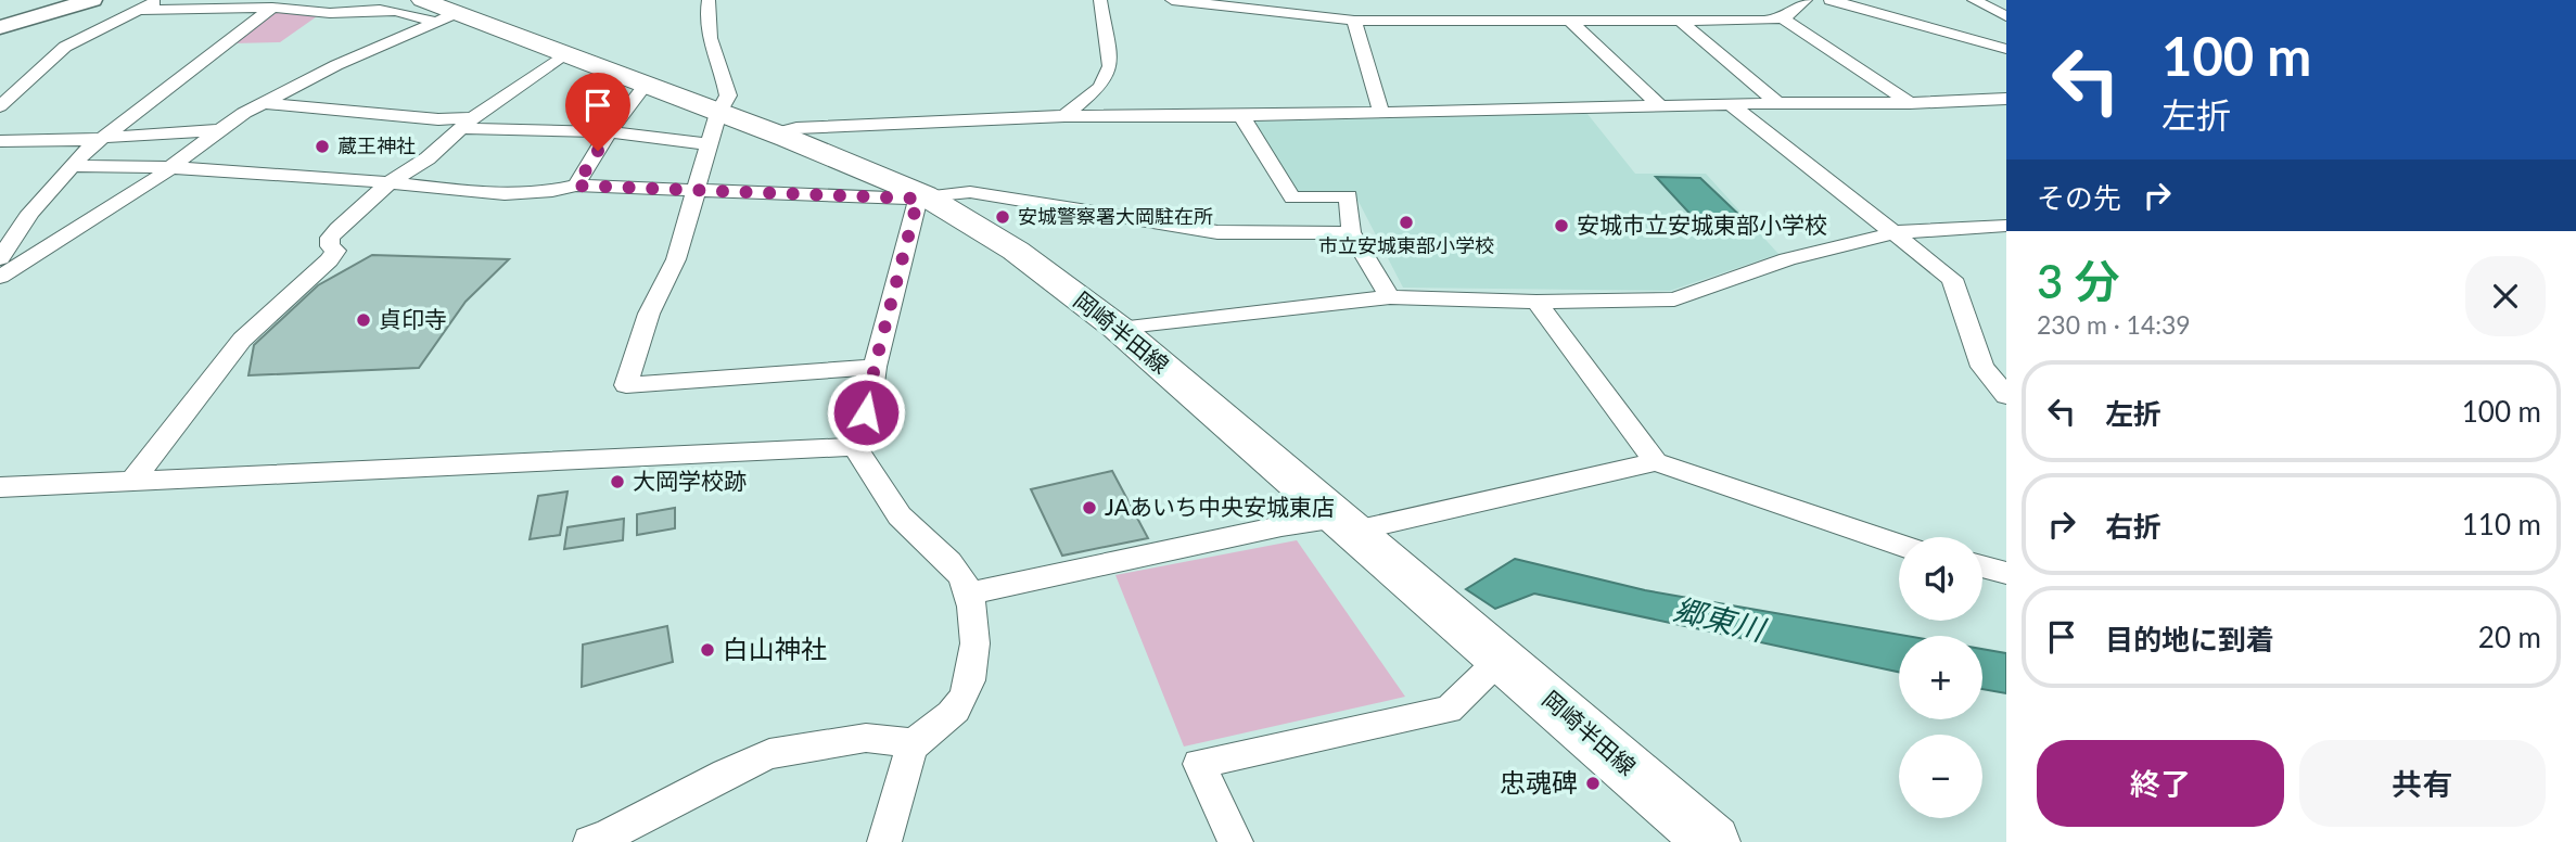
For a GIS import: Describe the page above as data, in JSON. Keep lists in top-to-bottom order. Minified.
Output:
{"streets":{"main road":["岡崎半田線"]},"water":["郷東川"],"places":["蔵王神社","安城警察署大岡駐在所","市立安城東部小学校","安城市立安城東部小学校","貞印寺","大岡学校跡","JAあいち中央安城東店","白山神社","忠魂碑"],"page":{"turn":["100 m","左折"],"then":"その先","heading":["3 分","230 m · 14:39"],"list":[{"name":"左折","value":"100 m"},{"name":"右折","value":"110 m"},{"name":"目的地に到着","value":"20 m"}],"map_buttons":["+","−"],"buttons":["終了","共有"]}}
